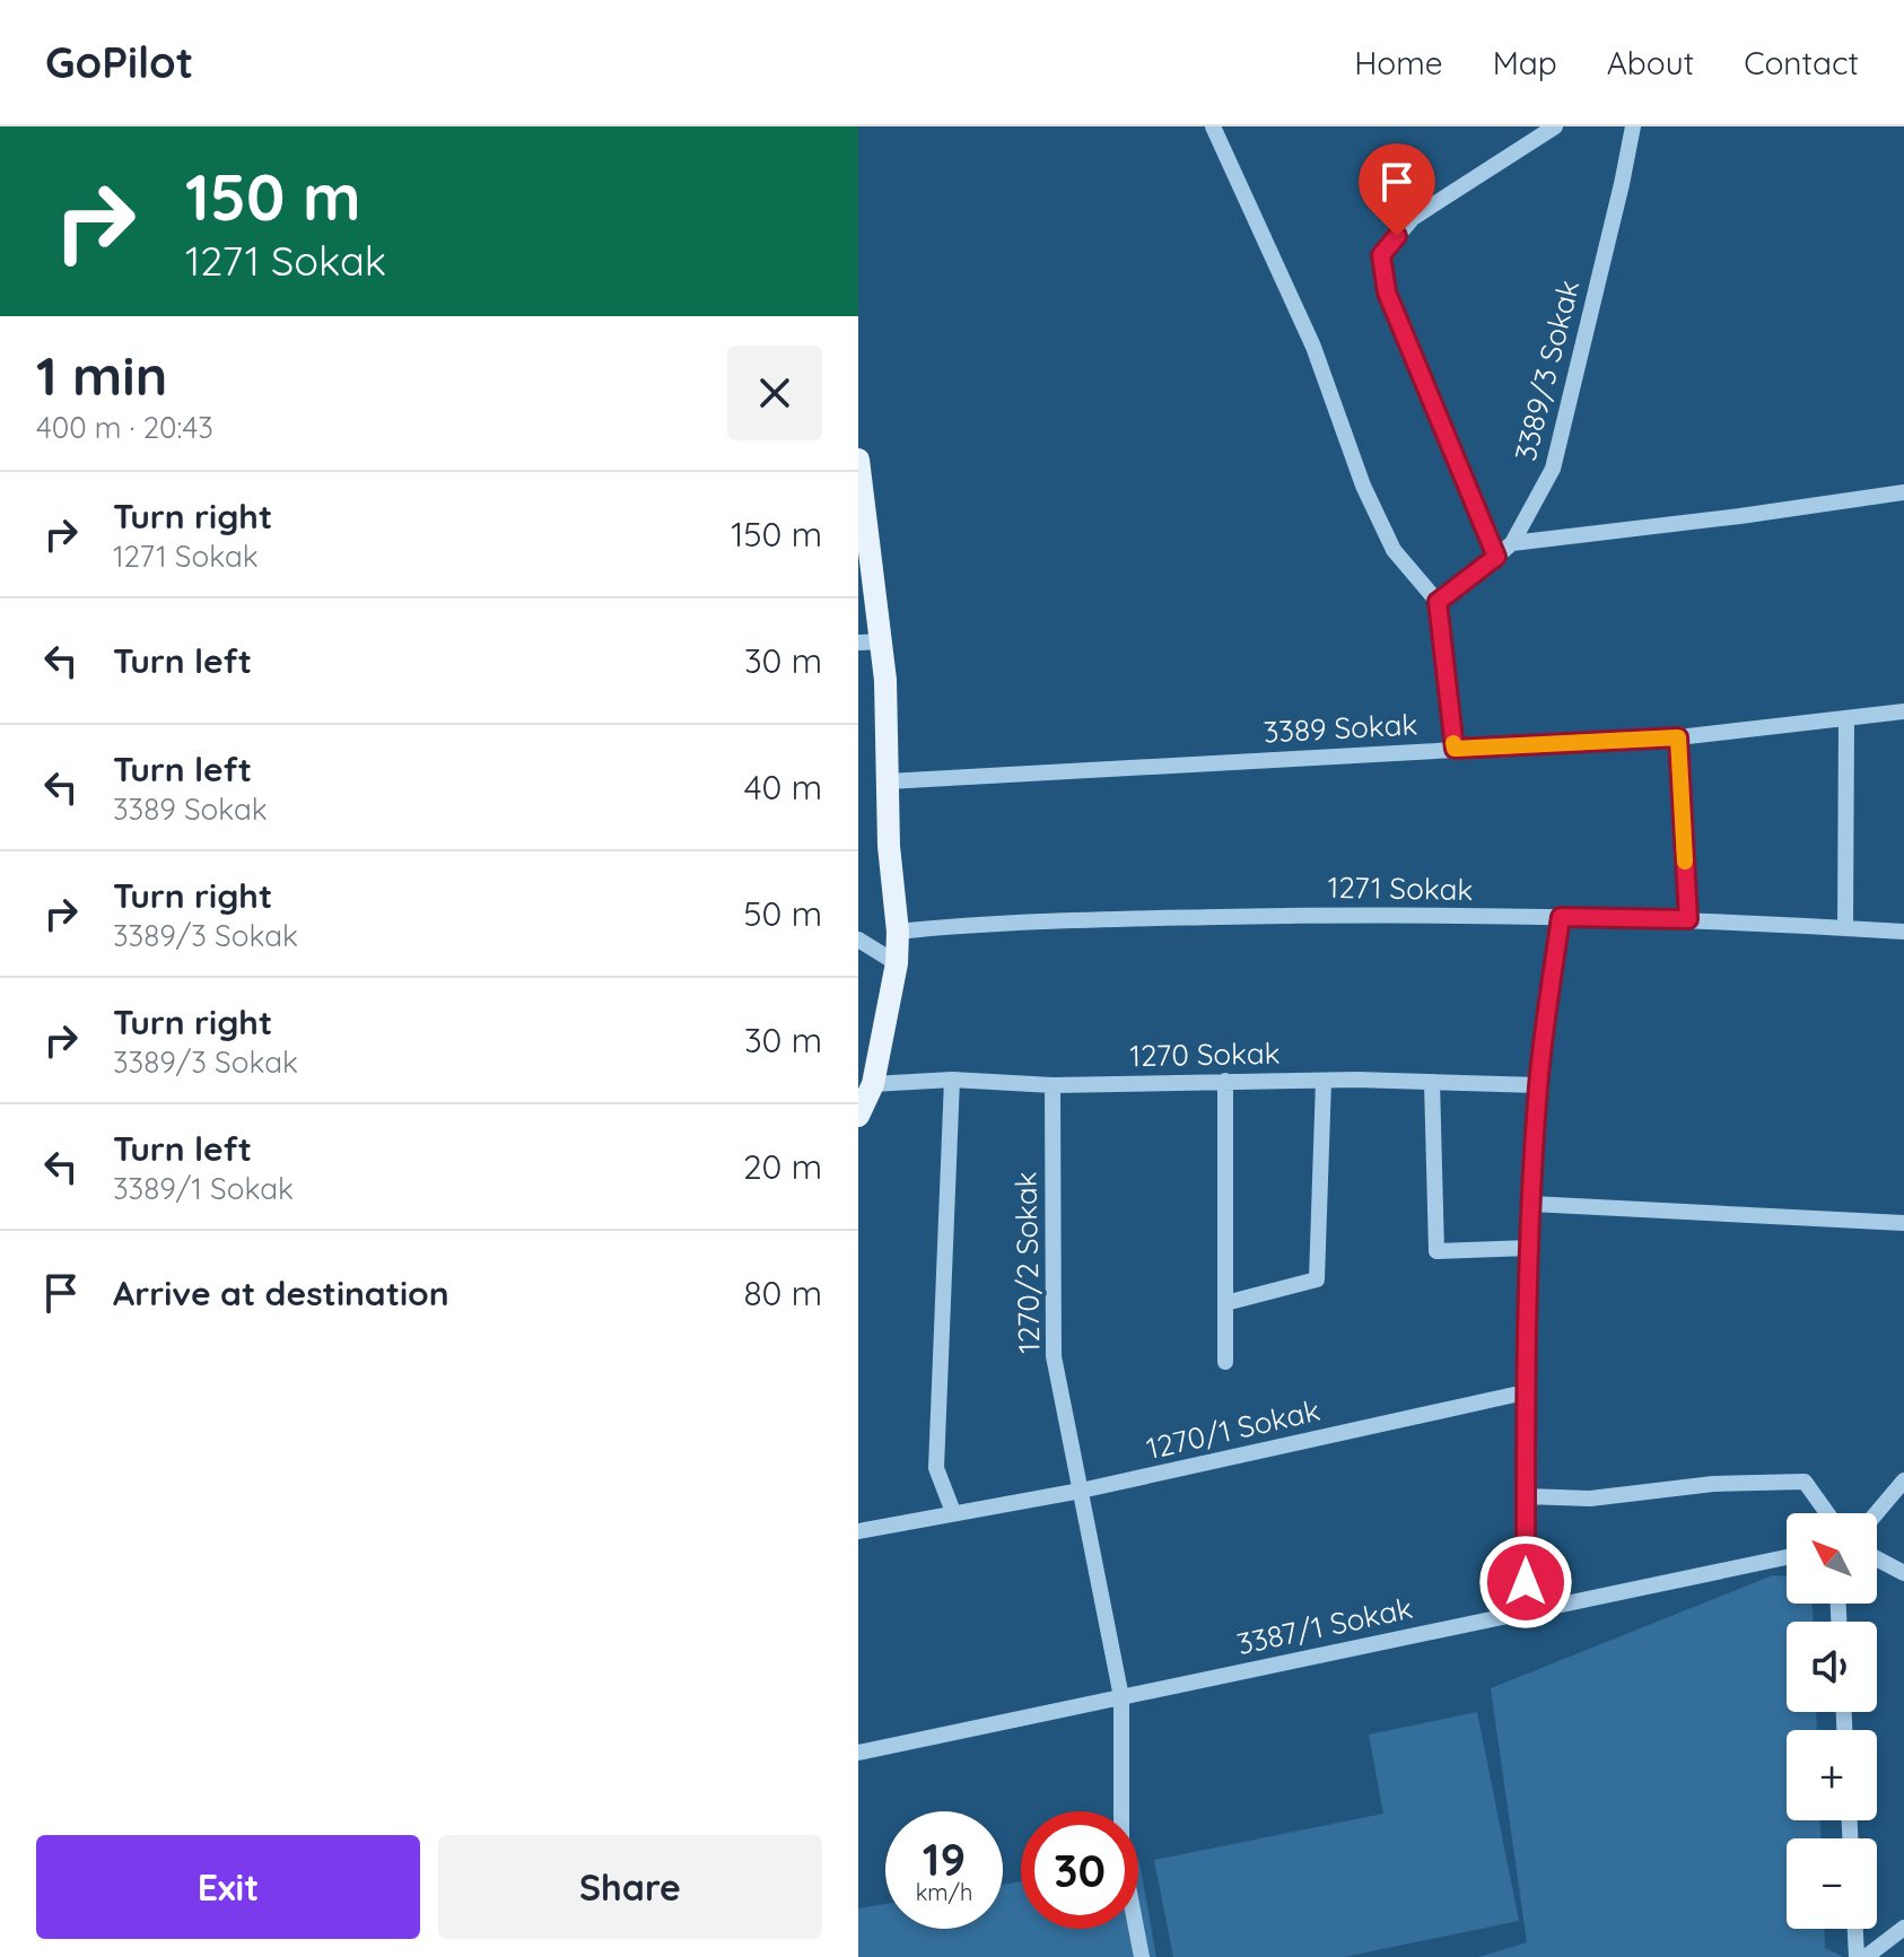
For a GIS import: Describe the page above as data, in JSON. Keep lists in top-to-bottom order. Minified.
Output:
{"streets":{"street":["3389/3 Sokak","3389 Sokak","1271 Sokak","1270 Sokak","1270/2 Sokak","1270/1 Sokak","3387/1 Sokak"]},"crossings":[["1270 Sokak","1270/2 Sokak"],["1270/2 Sokak","1270/1 Sokak"],["1270/2 Sokak","3387/1 Sokak"]],"north":"top left","page":{"header":"GoPilot","nav":["Home","Map","About","Contact"],"turn":["150 m","1271 Sokak"],"heading":["1 min","400 m · 20:43"],"list":[{"name":"Turn right","note":"1271 Sokak","value":"150 m"},{"name":"Turn left","value":"30 m"},{"name":"Turn left","note":"3389 Sokak","value":"40 m"},{"name":"Turn right","note":"3389/3 Sokak","value":"50 m"},{"name":"Turn right","note":"3389/3 Sokak","value":"30 m"},{"name":"Turn left","note":"3389/1 Sokak","value":"20 m"},{"name":"Arrive at destination","value":"80 m"}],"map_buttons":["+","−"],"speed":"19 km/h","limit":"30","buttons":["Exit","Share"]}}
